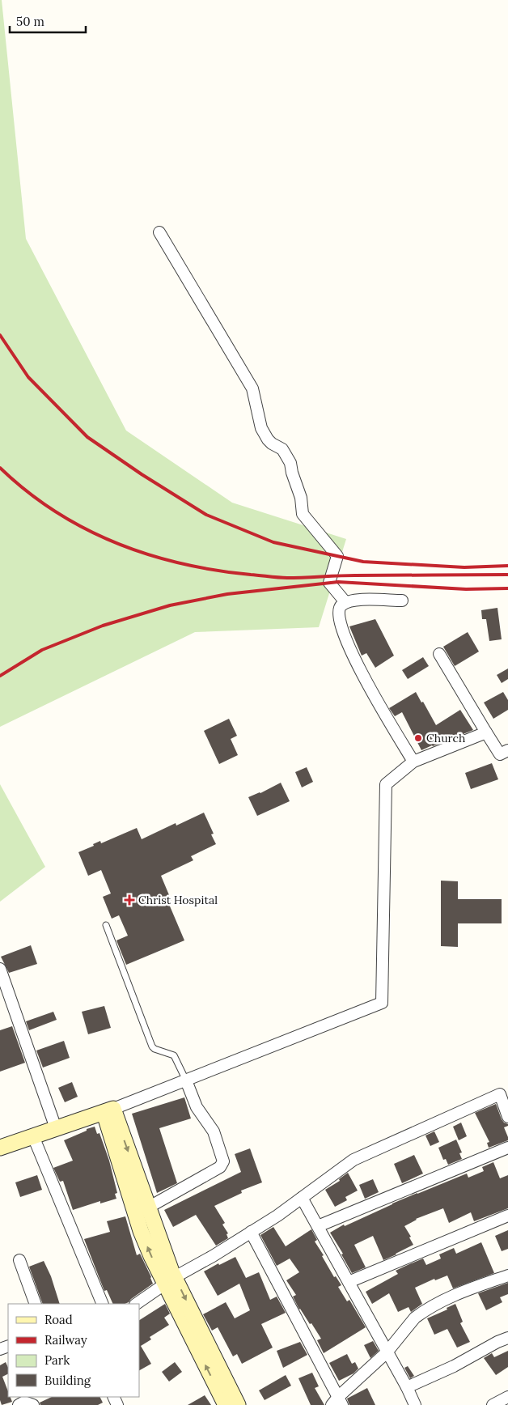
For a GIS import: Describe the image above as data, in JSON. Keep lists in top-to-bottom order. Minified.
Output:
{"places":{"other":["Church"],"health":["Christ Hospital"]},"legend":["Road","Railway","Park","Building"],"scale_bar":"50 m"}
